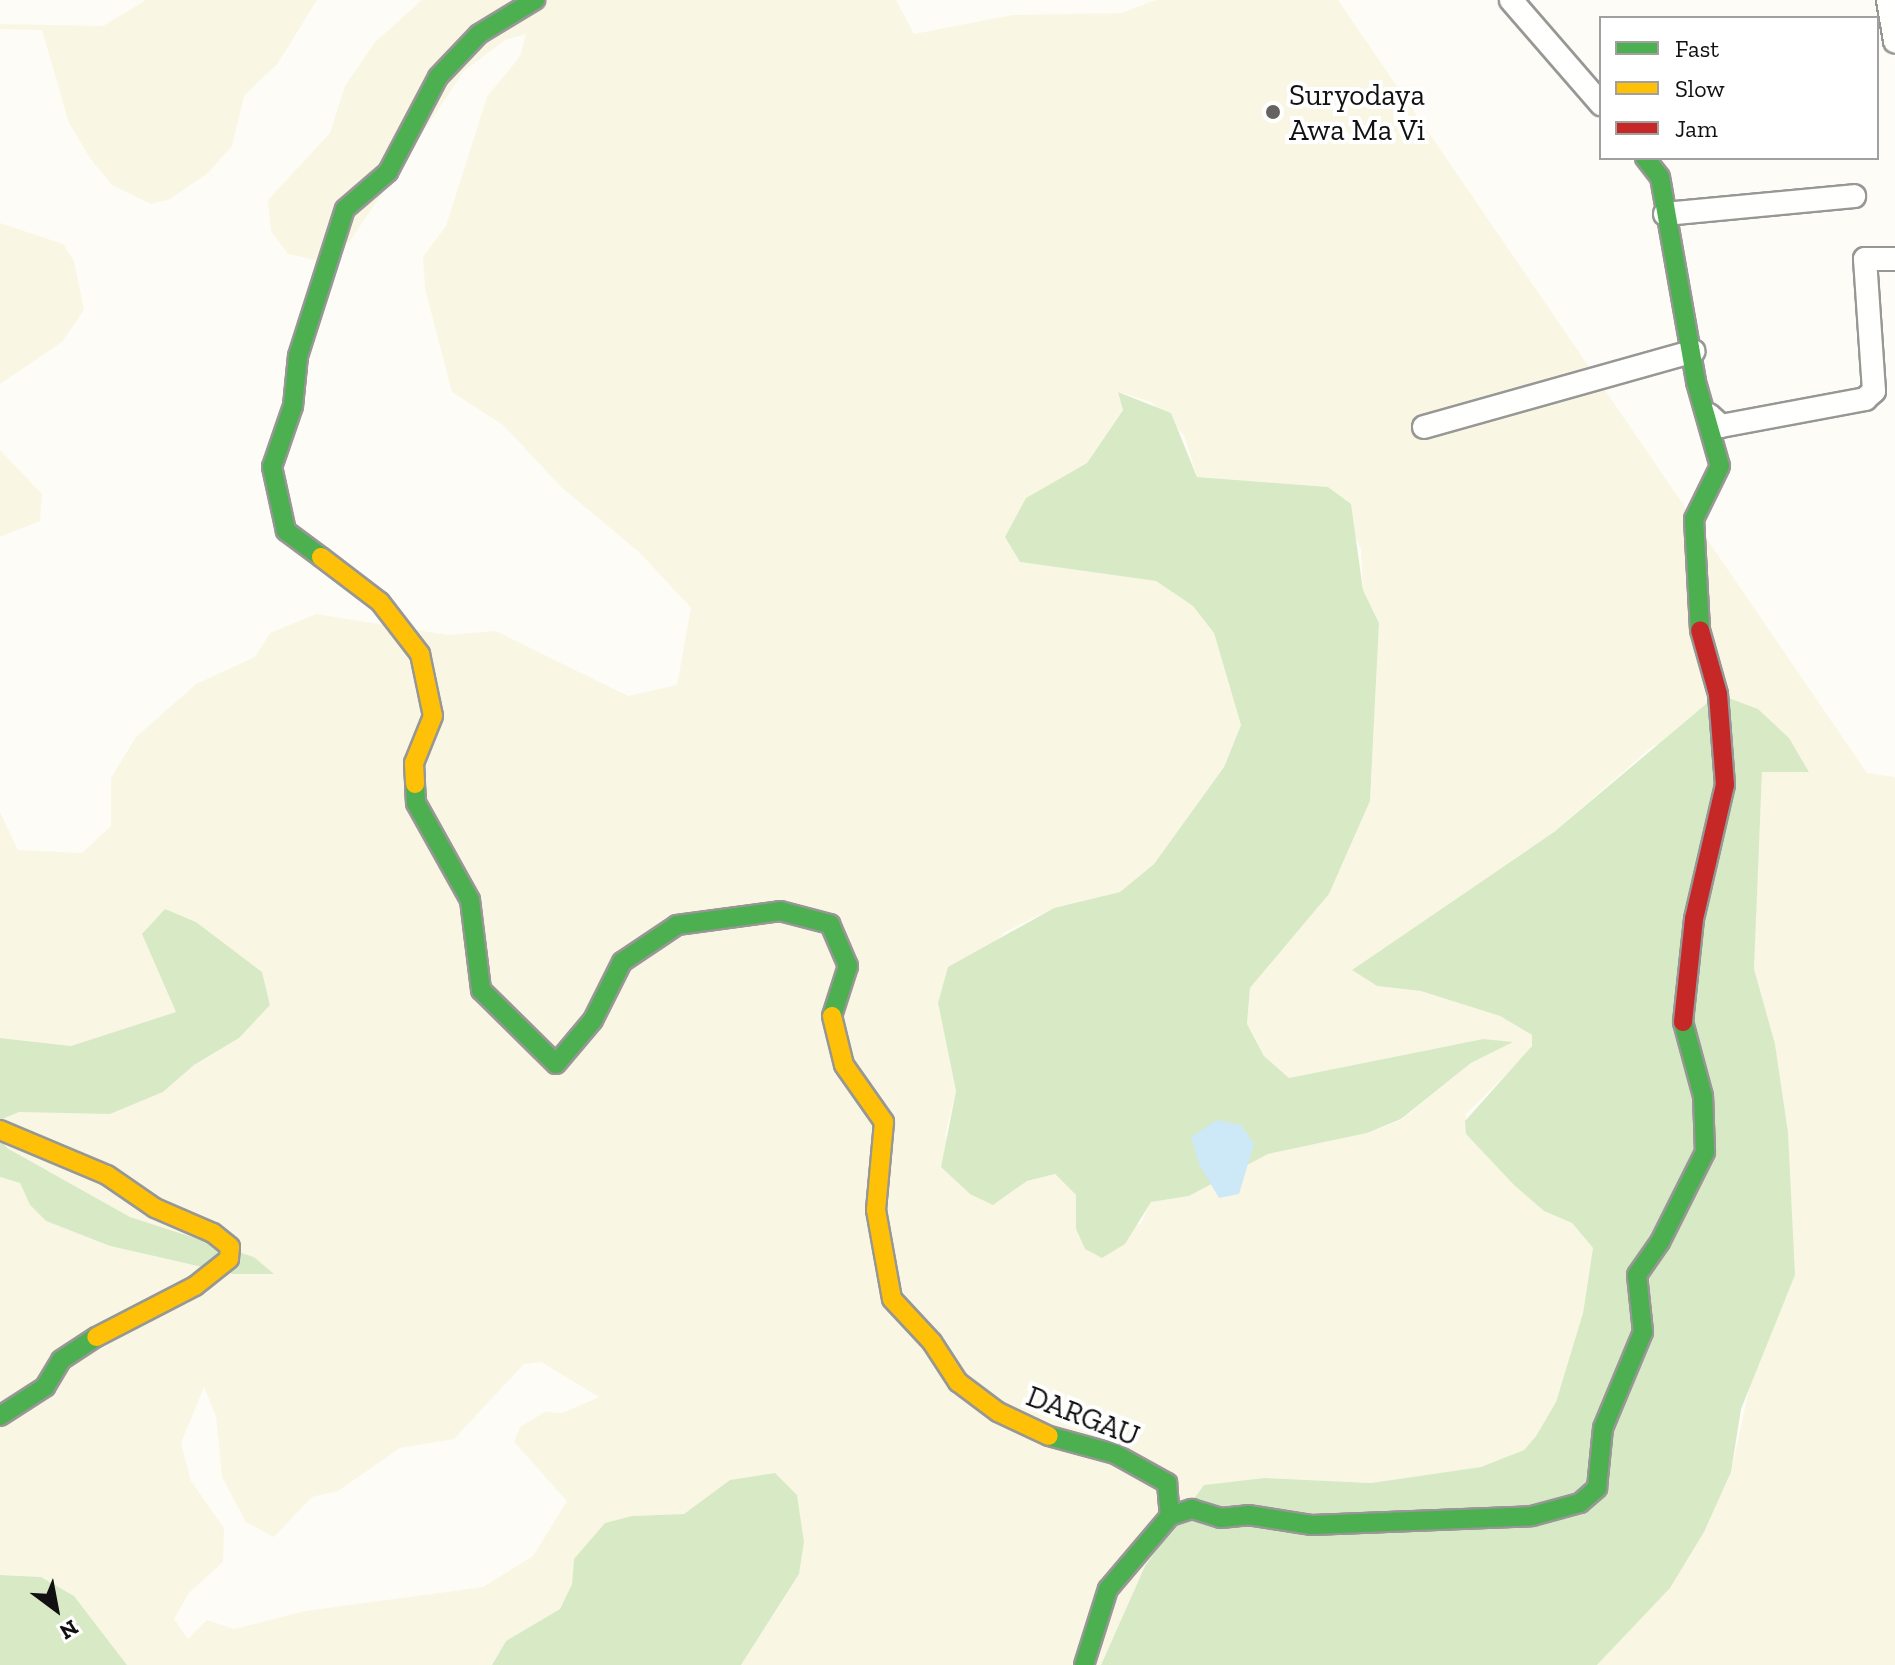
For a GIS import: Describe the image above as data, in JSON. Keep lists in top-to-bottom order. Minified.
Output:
{"streets":{"street":["DARGAU"]},"places":["Suryodaya Awa Ma Vi"],"legend":["Fast","Slow","Jam"],"north":"bottom right"}
